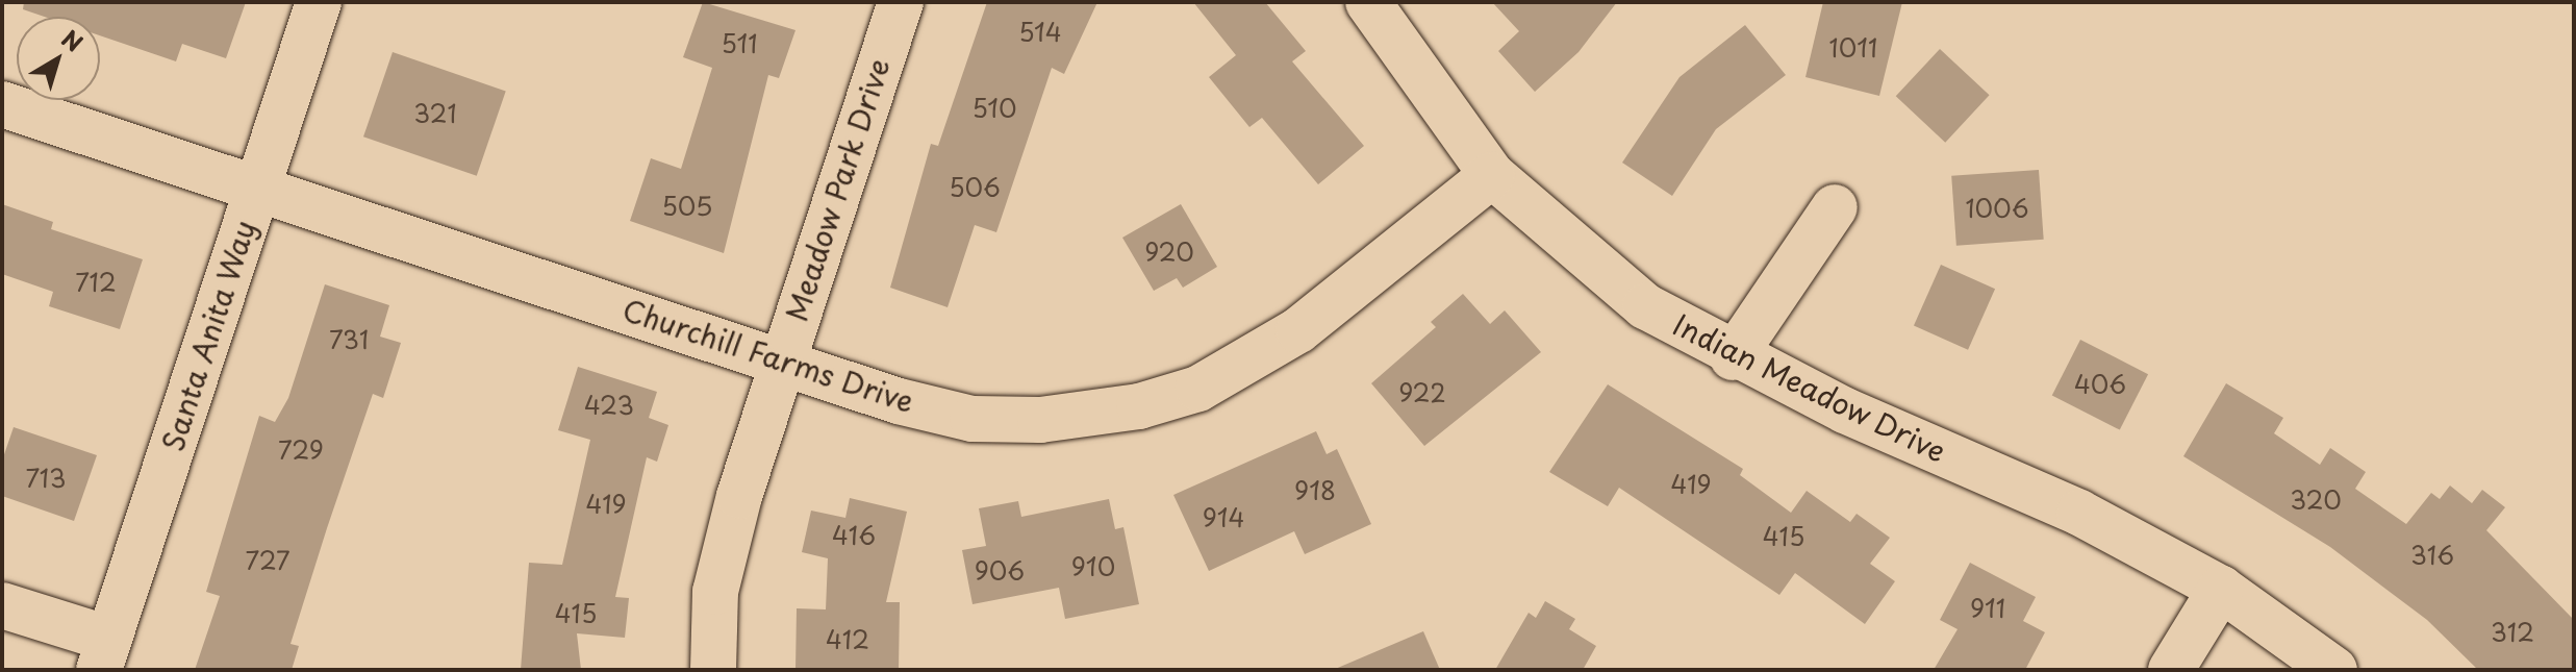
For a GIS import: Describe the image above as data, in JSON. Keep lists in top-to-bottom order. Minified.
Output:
{"streets":{"street":["Meadow Park Drive","Santa Anita Way","Churchill Farms Drive","Indian Meadow Drive"]},"crossings":[["Meadow Park Drive","Churchill Farms Drive"],["Santa Anita Way","Churchill Farms Drive"],["Churchill Farms Drive","Indian Meadow Drive"]],"house_numbers":["514","511","1011","510","321","506","505","1006","920","712","731","406","922","423","729","713","419","918","320","419","914","416","415","316","727","910","906","911","415","312","412"],"north":"top right"}
